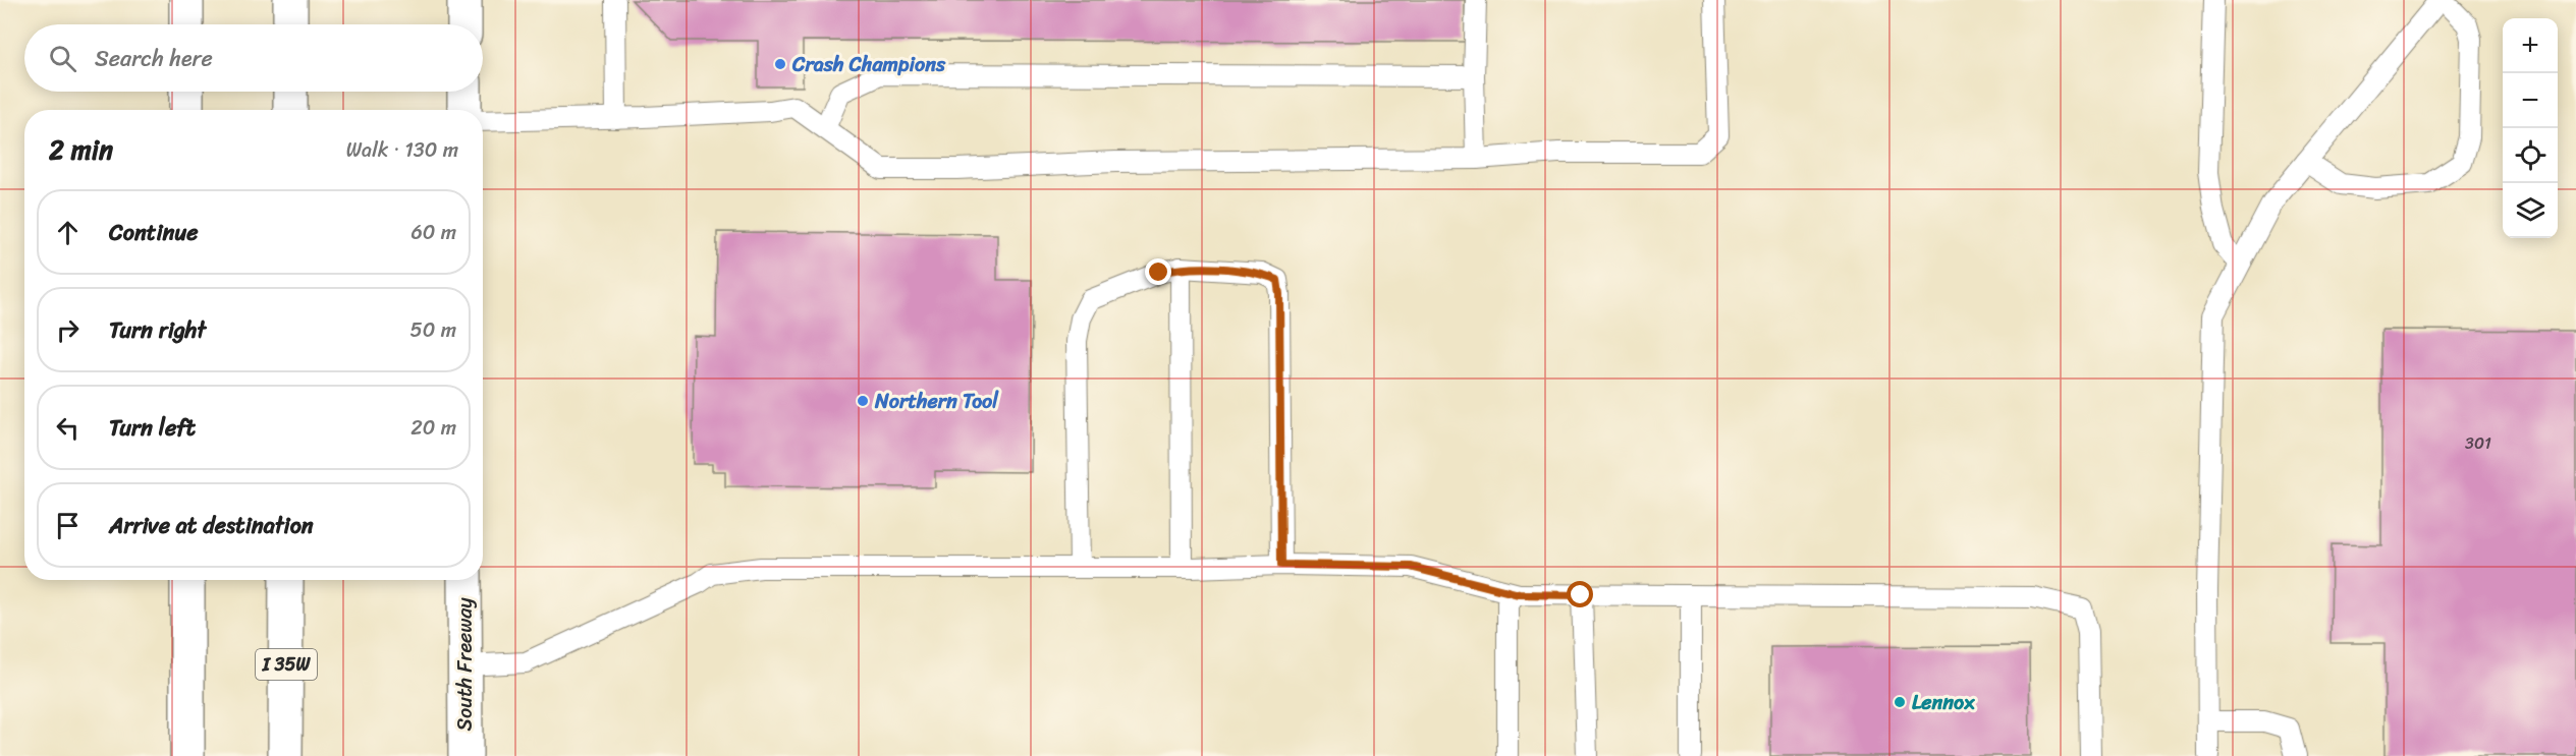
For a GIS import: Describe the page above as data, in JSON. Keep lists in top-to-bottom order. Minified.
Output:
{"streets":{"main road":["I 35W","South Freeway"]},"places":["Crash Champions","Northern Tool","Lennox"],"house_numbers":["301"],"page":{"map_buttons":["+","−"],"search":"Search here","heading":["2 min","Walk · 130 m"],"list":[["Continue","60 m"],["Turn right","50 m"],["Turn left","20 m"],"Arrive at destination"]}}
